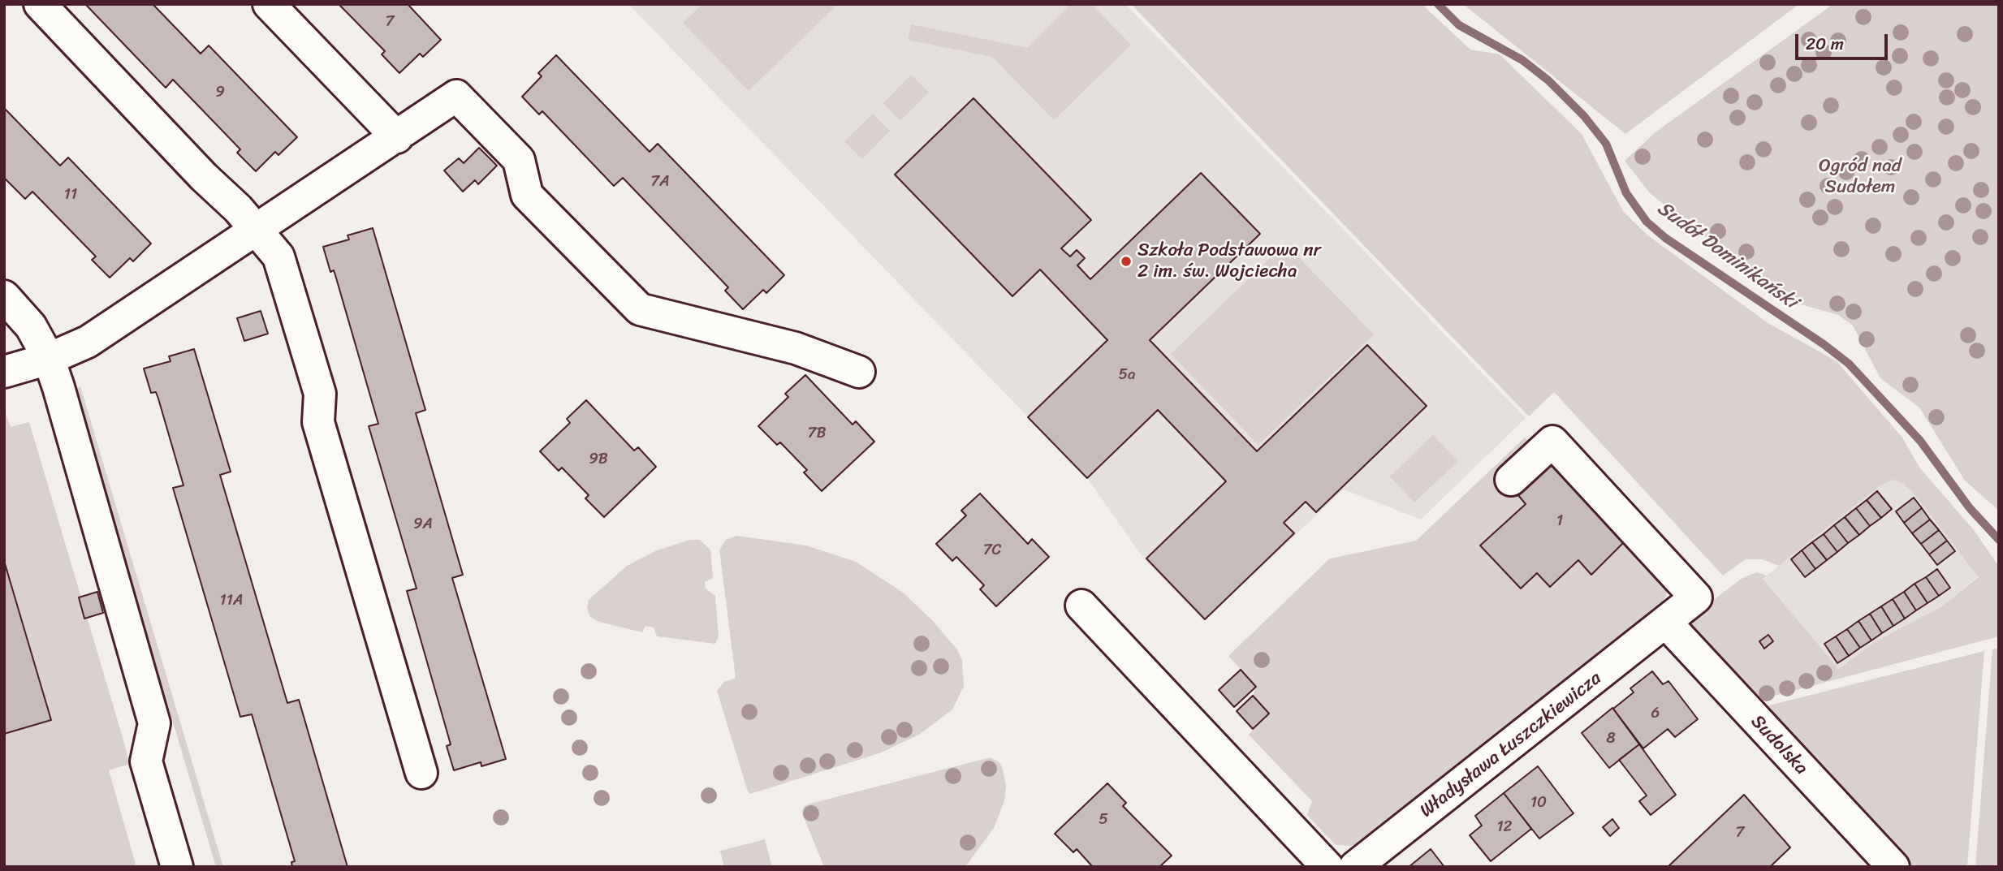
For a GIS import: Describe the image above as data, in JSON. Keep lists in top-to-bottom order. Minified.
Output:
{"streets":{"street":["Władysława Łuszczkiewicza","Sudolska"]},"crossings":[["Władysława Łuszczkiewicza","Sudolska"]],"water":["Sudół Dominikański"],"parks":["Ogród nad Sudołem"],"places":["Szkoła Podstawowa nr 2 im. św. Wojciecha"],"house_numbers":["7","9","7A","11","5a","7B","9B","1","9A","7C","11A","6","8","10","5","12","7"],"scale_bar":"20 m"}
